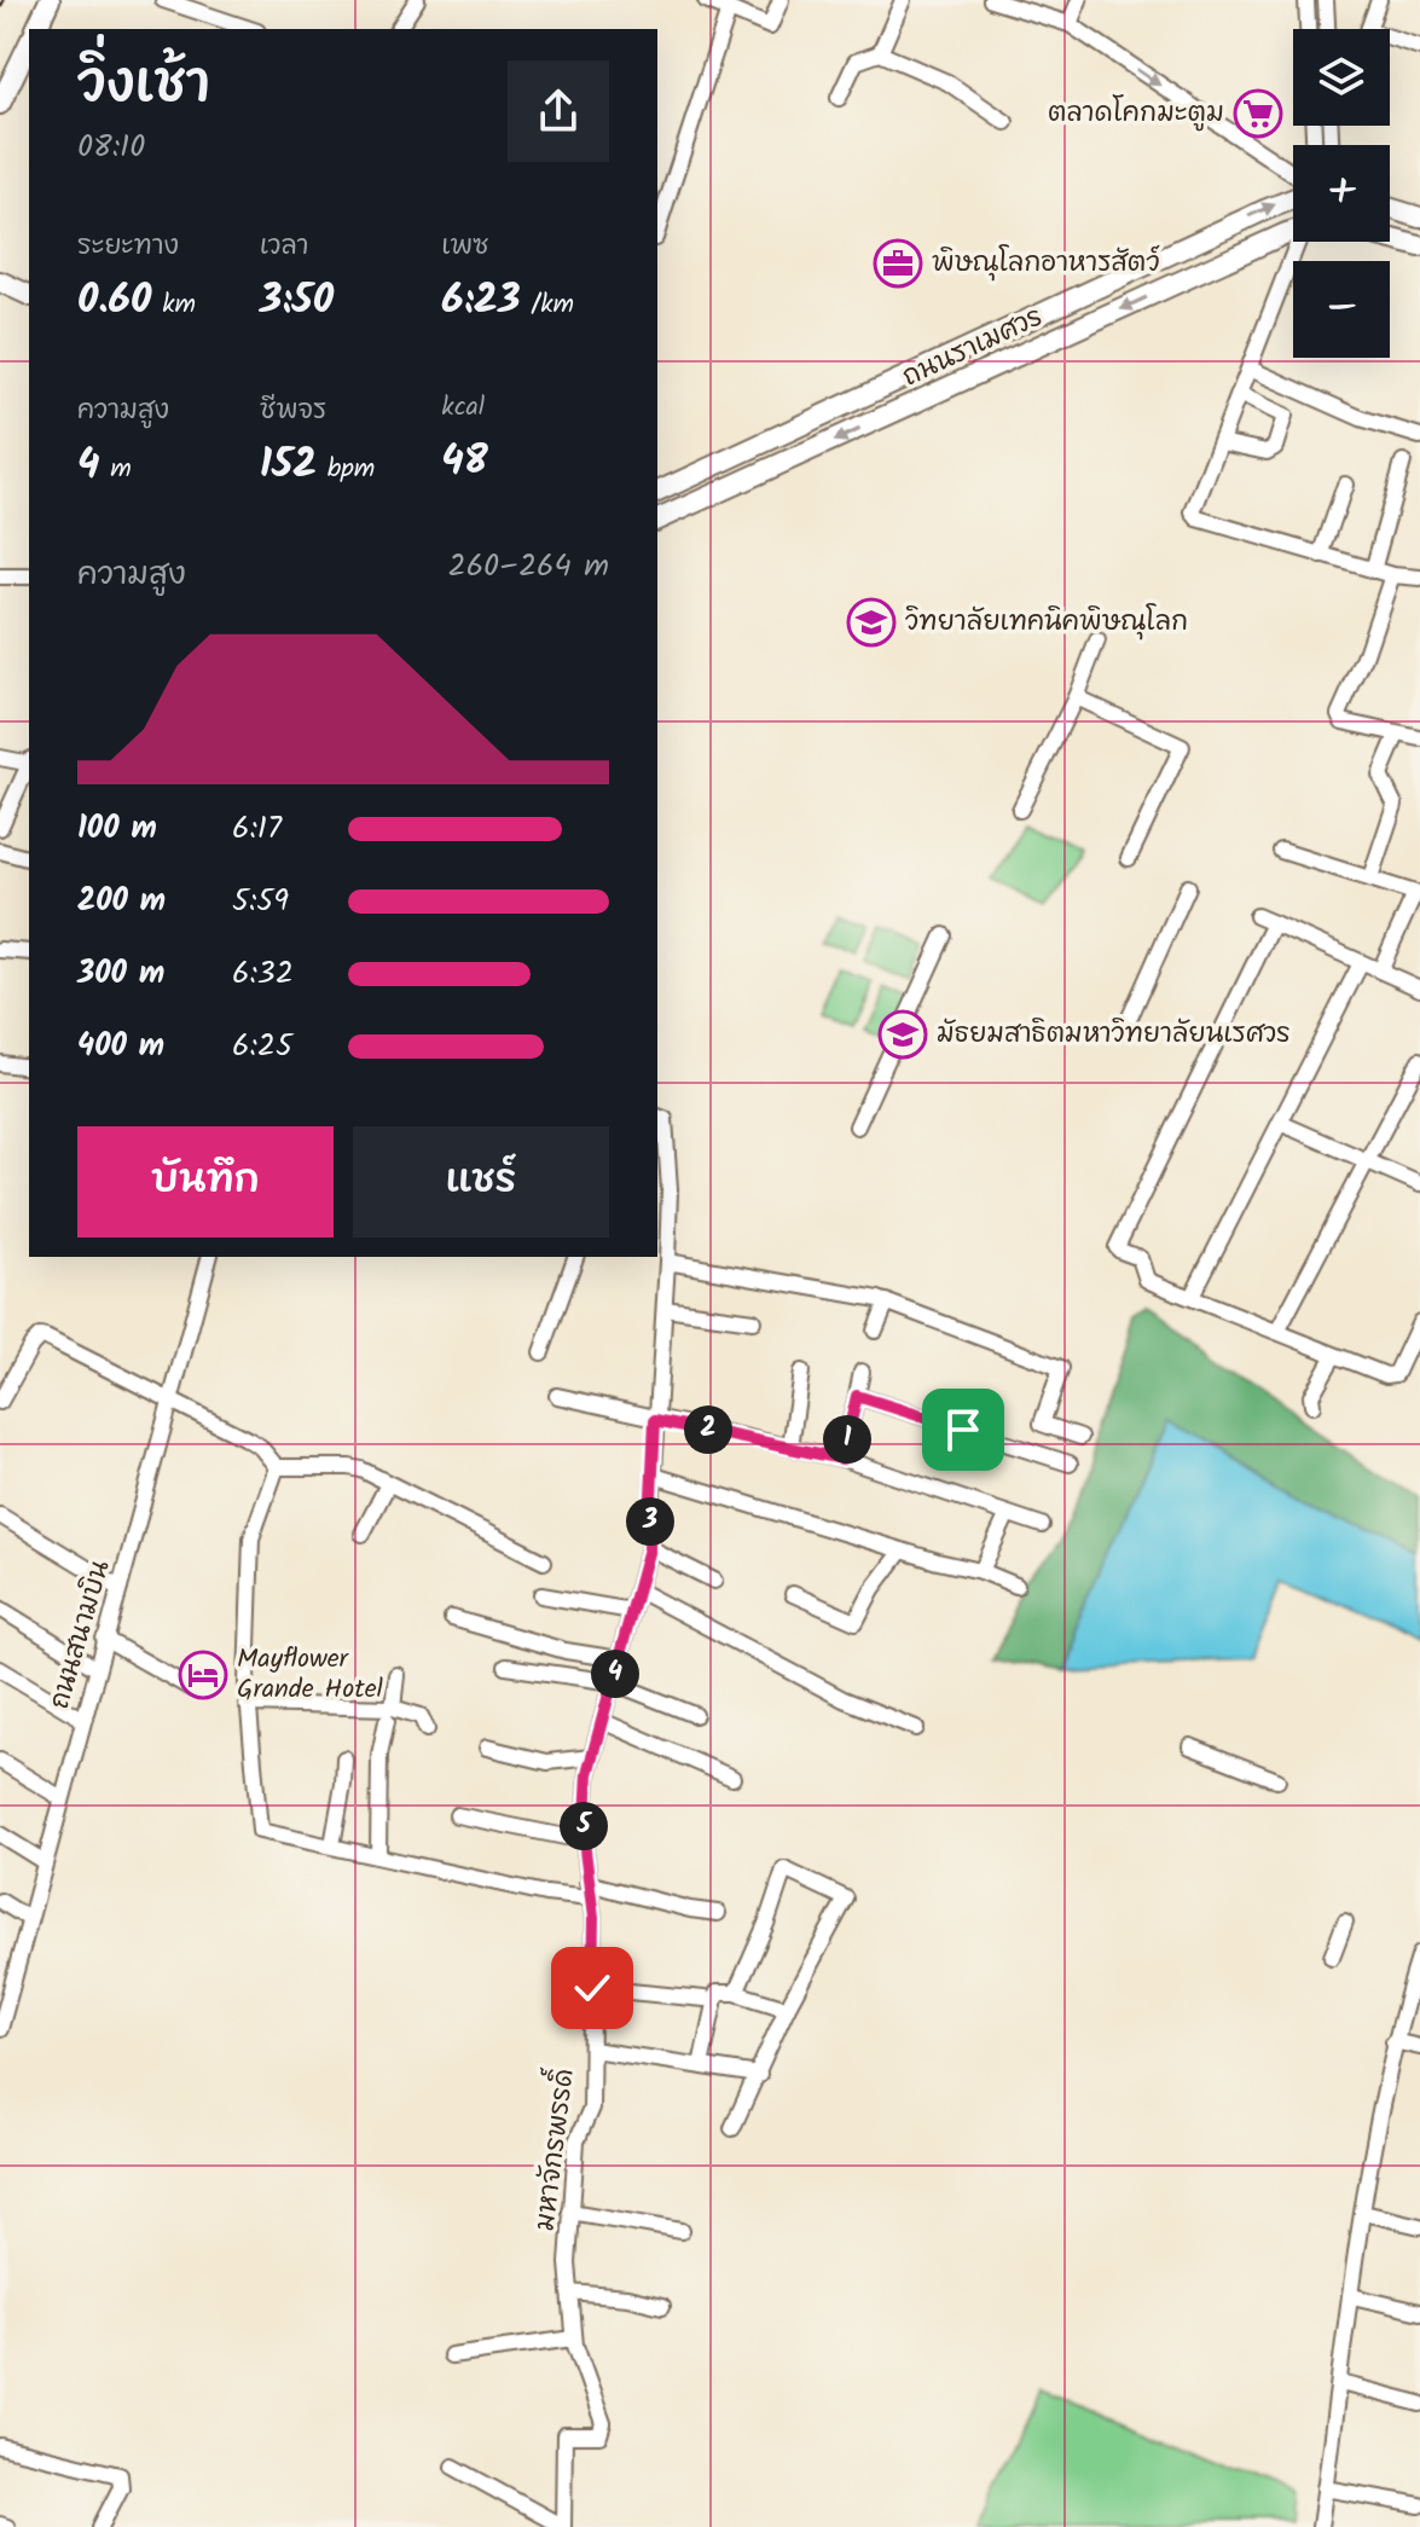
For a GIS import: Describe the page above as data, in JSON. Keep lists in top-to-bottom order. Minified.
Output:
{"streets":{"main road":["ถนนราเมศวร"],"street":["ถนนสนามบิน","มหาจักรพรรดิ์"]},"places":{"supermarket":["ตลาดโคกมะตูม"],"office":["พิษณุโลกอาหารสัตว์"],"school or university":["วิทยาลัยเทคนิคพิษณุโลก","มัธยมสาธิตมหาวิทยาลัยนเรศวร"],"hotel":["Mayflower Grande Hotel"]},"page":{"map_buttons":["+","−"],"heading":["วิ่งเช้า","08:10"],"stats":[["ระยะทาง","0.60 km"],["เวลา","3:50"],["เพซ","6:23 /km"],["ความสูง","4 m"],["ชีพจร","152 bpm"],["kcal","48"]],"chart":["ความสูง","260–264 m"],"list":[{"name":"100 m","note":"6:17"},{"name":"200 m","note":"5:59"},{"name":"300 m","note":"6:32"},{"name":"400 m","note":"6:25"}],"buttons":["บันทึก","แชร์"],"pins":["2","1","3","4","5"]}}
